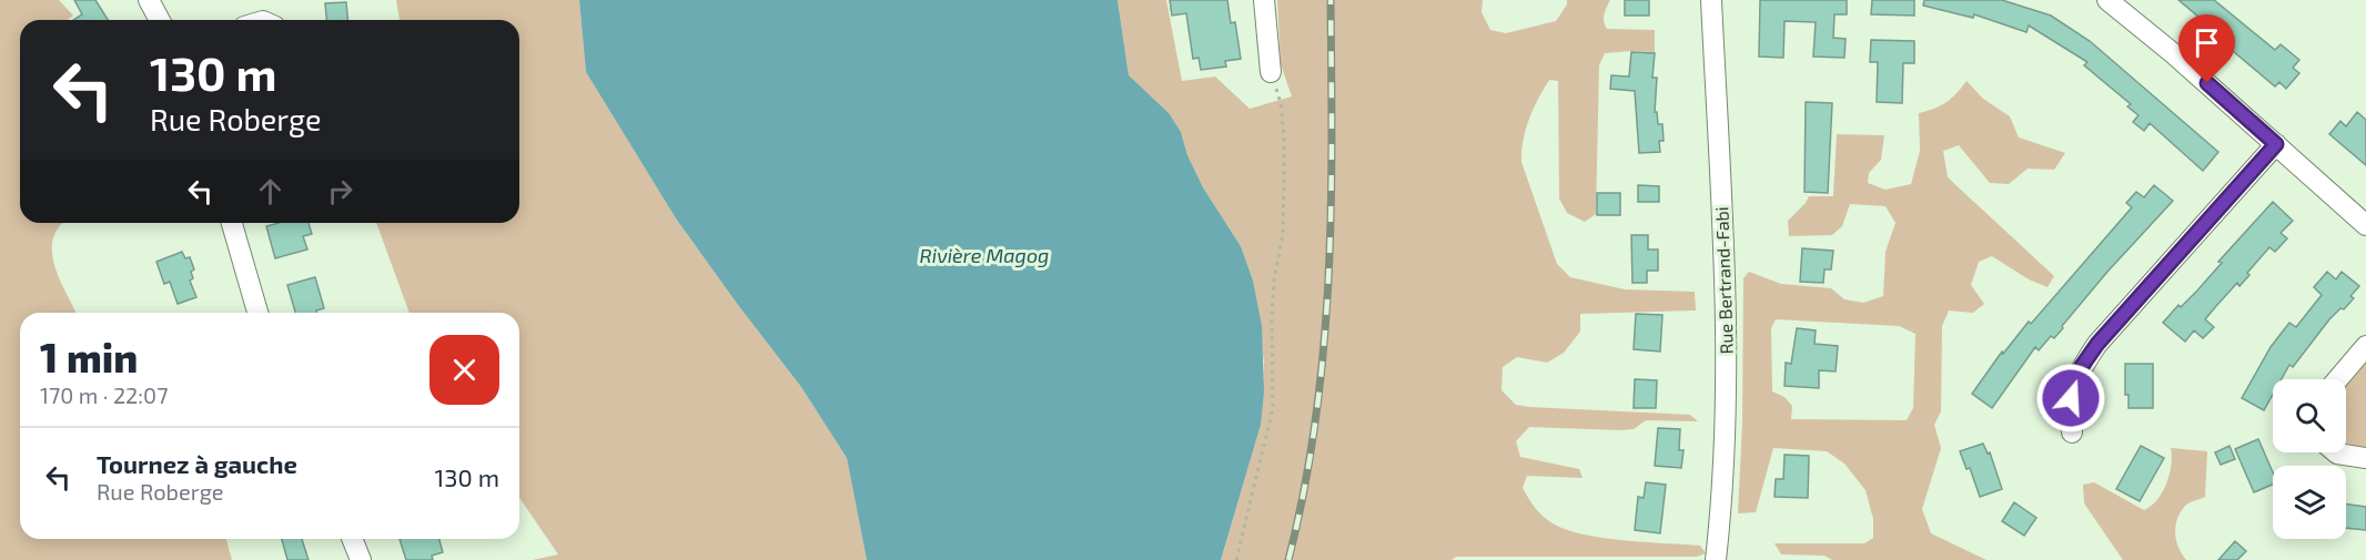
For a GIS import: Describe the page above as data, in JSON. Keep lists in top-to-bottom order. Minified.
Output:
{"streets":{"street":["Rue Bertrand-Fabi"]},"water":["Rivière Magog"],"page":{"turn":["130 m","Rue Roberge"],"heading":["1 min","170 m · 22:07"],"list":[{"name":"Tournez à gauche","note":"Rue Roberge","value":"130 m"}]}}
